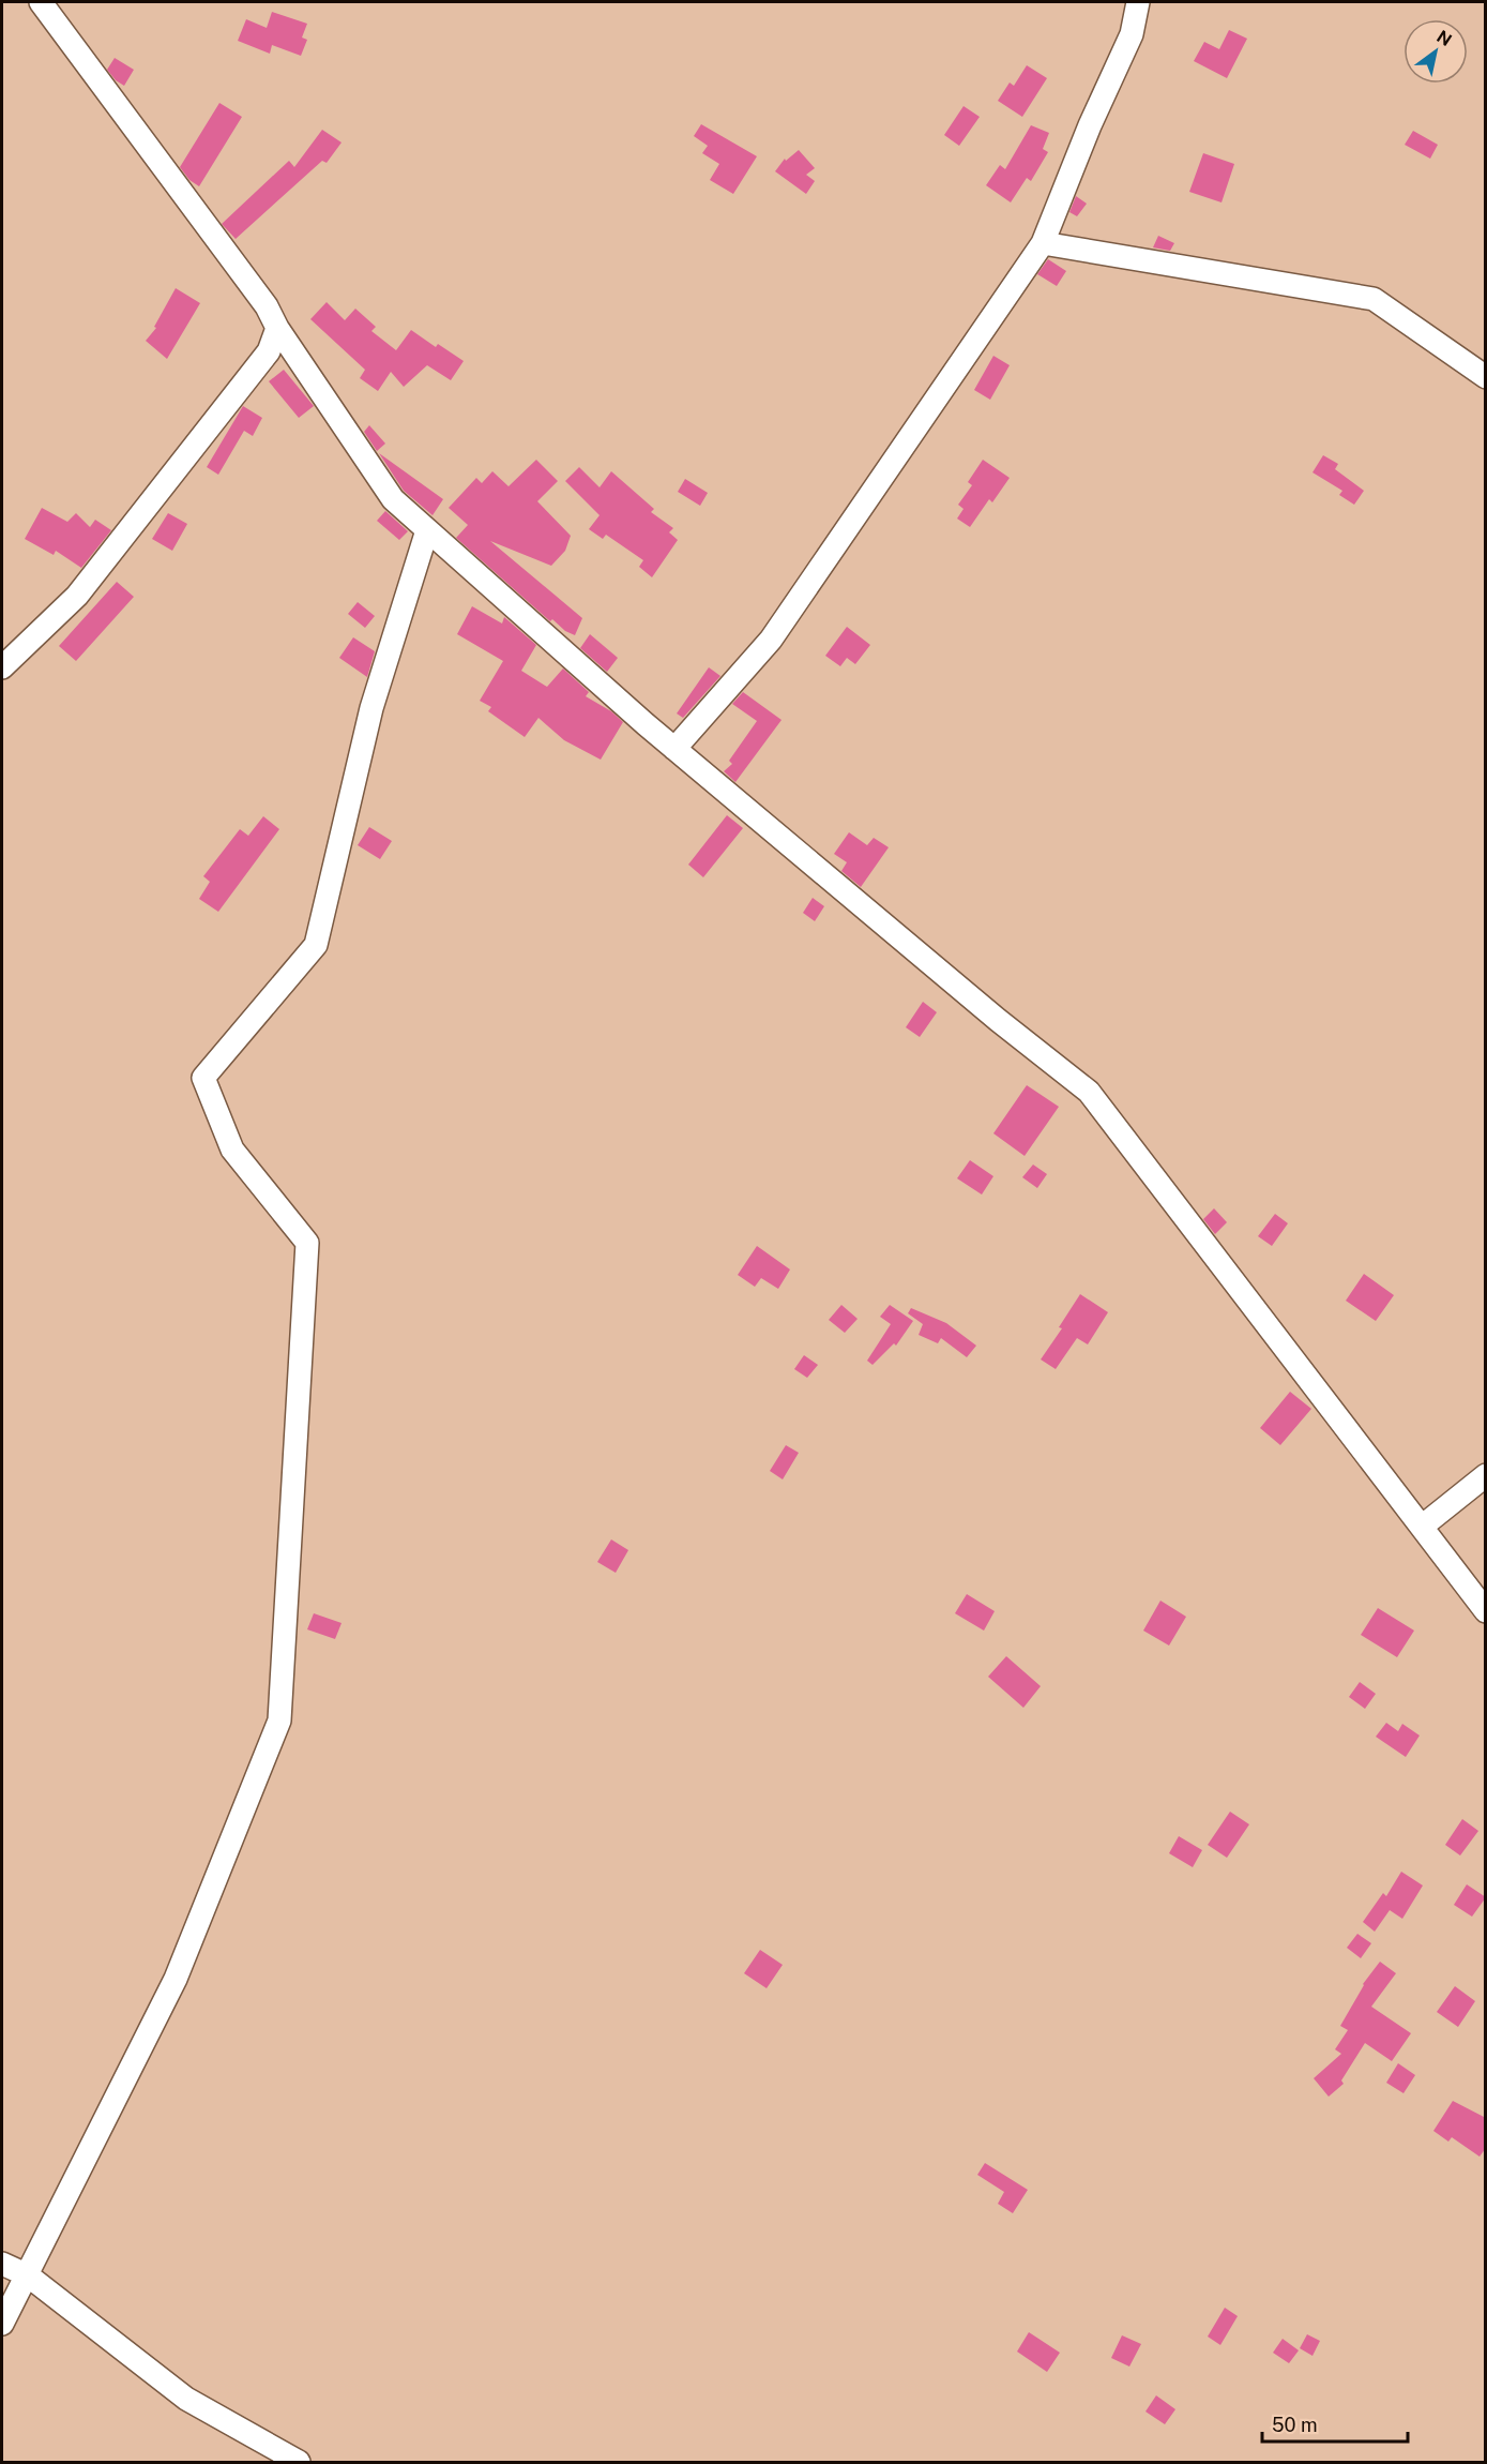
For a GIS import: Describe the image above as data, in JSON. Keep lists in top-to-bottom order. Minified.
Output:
{"scale_bar":"50 m","north":"top right"}
